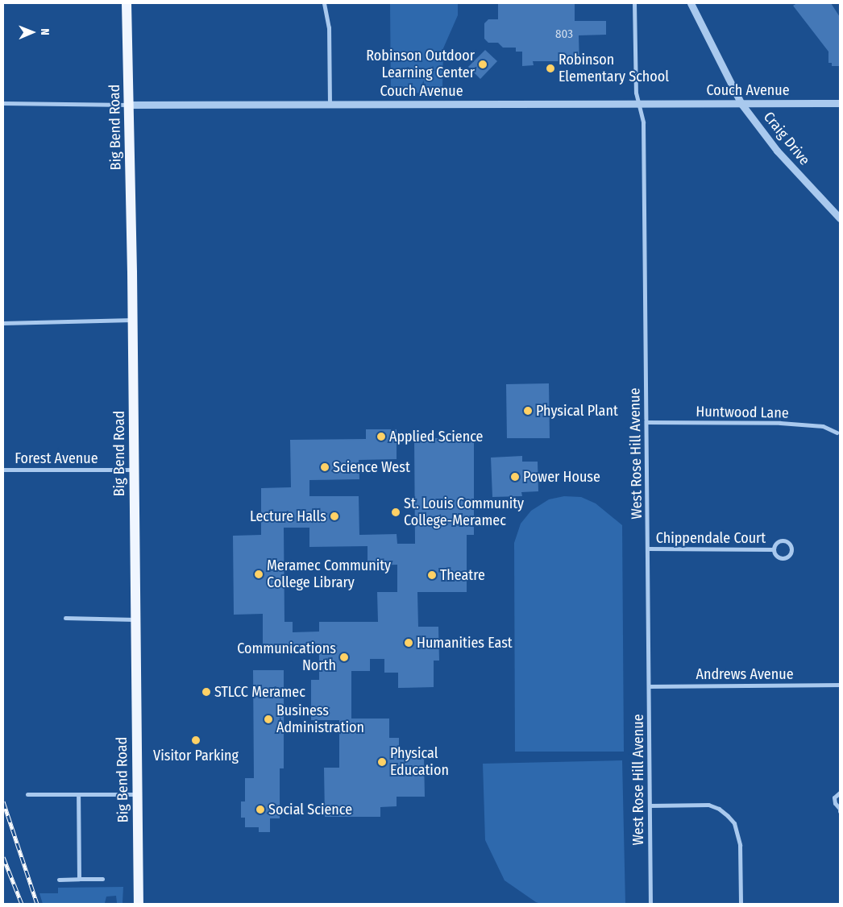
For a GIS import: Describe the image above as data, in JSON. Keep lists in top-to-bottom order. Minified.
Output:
{"streets":{"main road":["Big Bend Road"],"street":["Couch Avenue","Craig Drive","Huntwood Lane","West Rose Hill Avenue","Forest Avenue","Chippendale Court","Andrews Avenue"]},"crossings":[["Couch Avenue","Big Bend Road"],["Couch Avenue","Craig Drive"],["Couch Avenue","West Rose Hill Avenue"],["Big Bend Road","Forest Avenue"],["Huntwood Lane","West Rose Hill Avenue"],["West Rose Hill Avenue","Chippendale Court"],["West Rose Hill Avenue","Andrews Avenue"]],"places":["Robinson Outdoor Learning Center","Robinson Elementary School","Physical Plant","Applied Science","Science West","Power House","St. Louis Community College-Meramec","Lecture Halls","Meramec Community College Library","Theatre","Humanities East","Communications North","STLCC Meramec","Business Administration","Visitor Parking","Physical Education","Social Science"],"house_numbers":["803"],"north":"right"}
